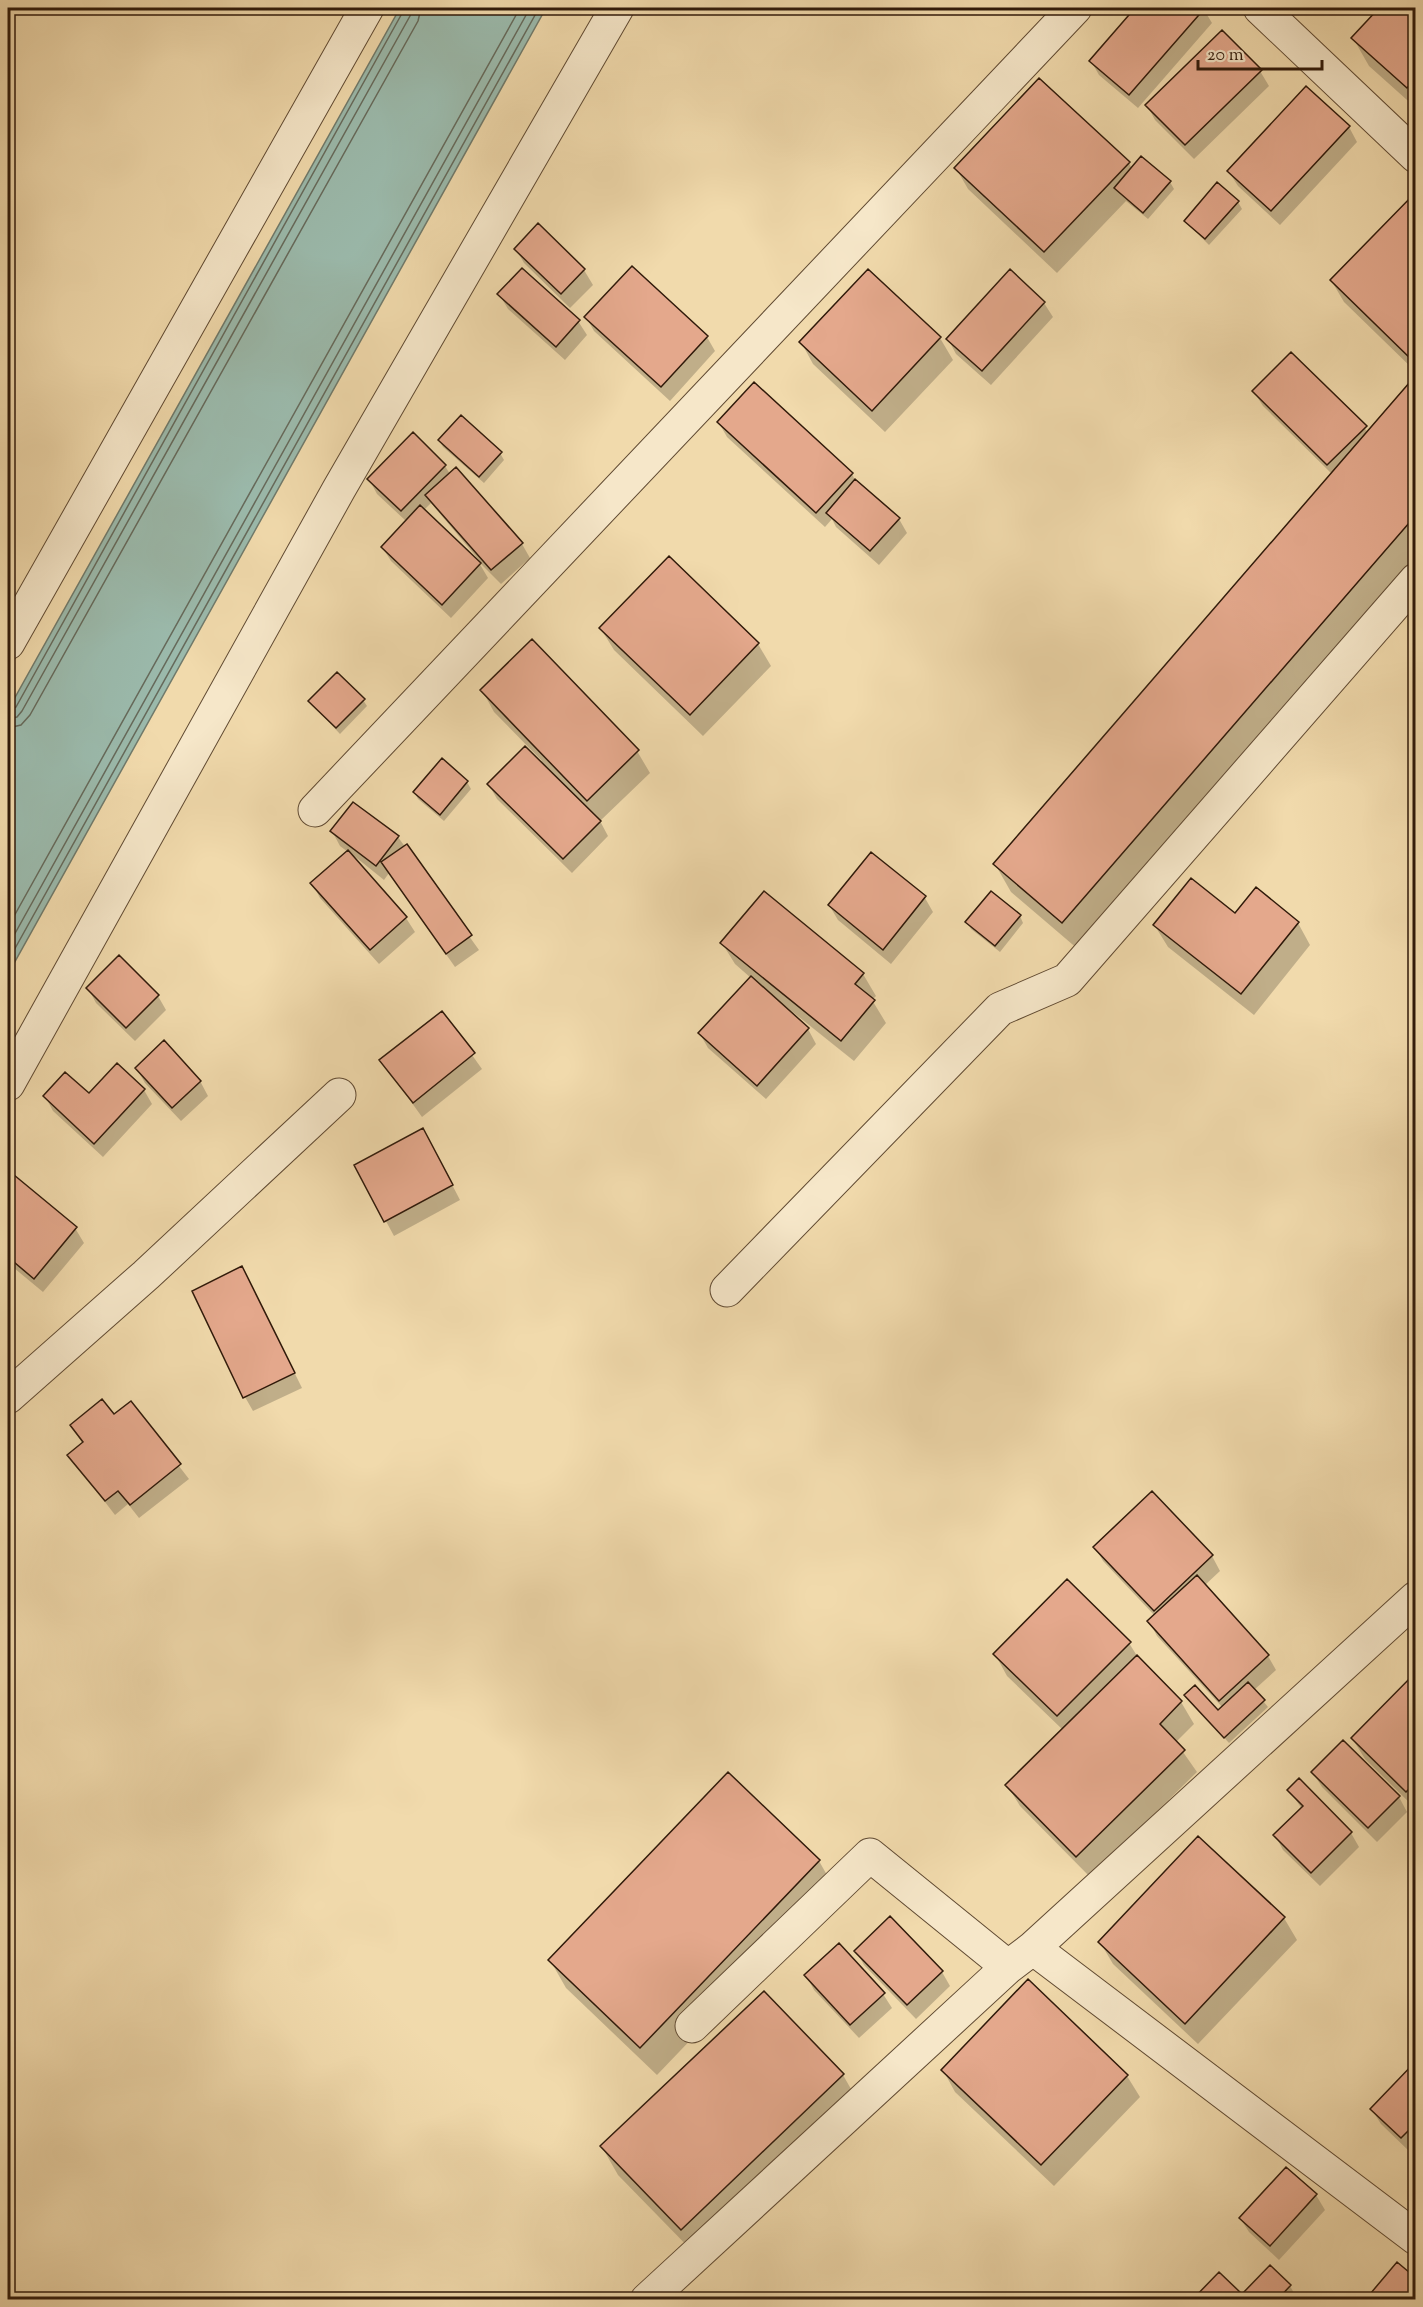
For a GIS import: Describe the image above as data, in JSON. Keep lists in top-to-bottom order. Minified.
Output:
{"scale_bar":"20 m"}
